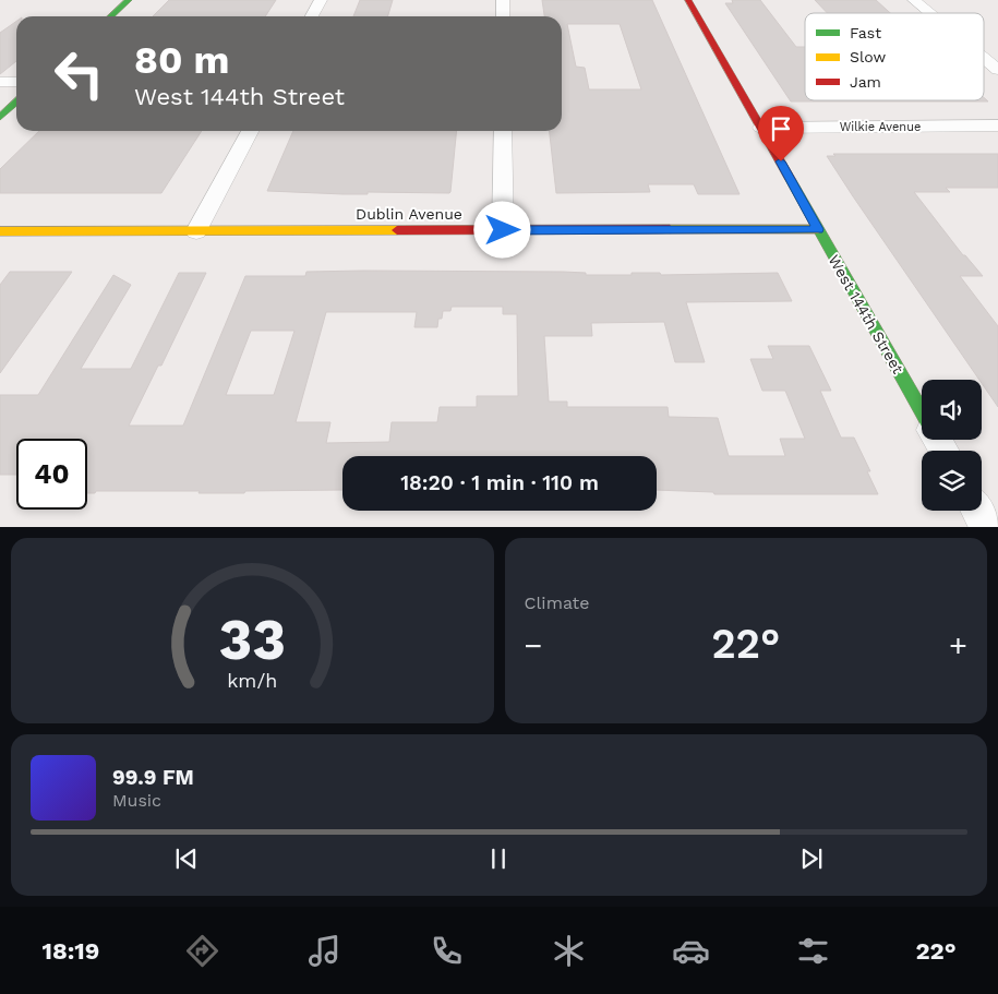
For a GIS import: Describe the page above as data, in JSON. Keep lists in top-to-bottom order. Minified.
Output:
{"streets":{"street":["Wilkie Avenue","Dublin Avenue","West 144th Street"]},"crossings":[["Wilkie Avenue","West 144th Street"],["Dublin Avenue","West 144th Street"]],"legend":["Fast","Slow","Jam"],"page":{"turn":["80 m","West 144th Street"],"limit":"40","trip":"18:20 · 1 min · 110 m","tile":"Climate","heat":["−","22°","+"],"song":["99.9 FM","Music"],"tabs":["18:19","22°"],"gauge":["33","km/h"]}}
